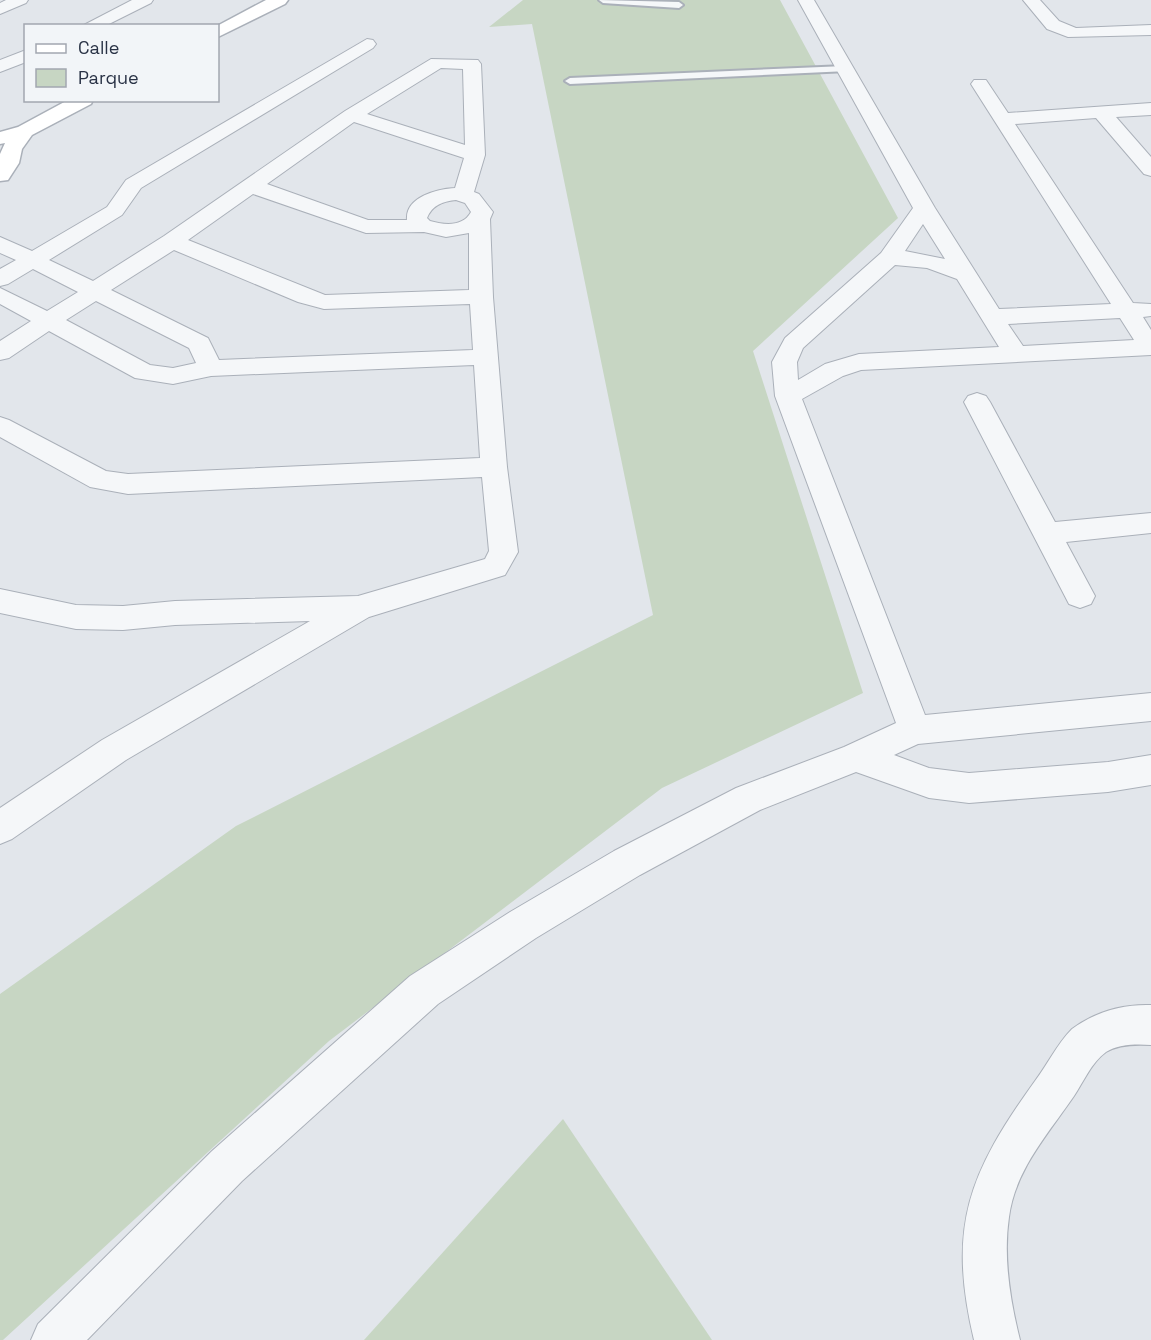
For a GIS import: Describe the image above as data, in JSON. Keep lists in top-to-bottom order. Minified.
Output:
{"legend":["Calle","Parque"]}
